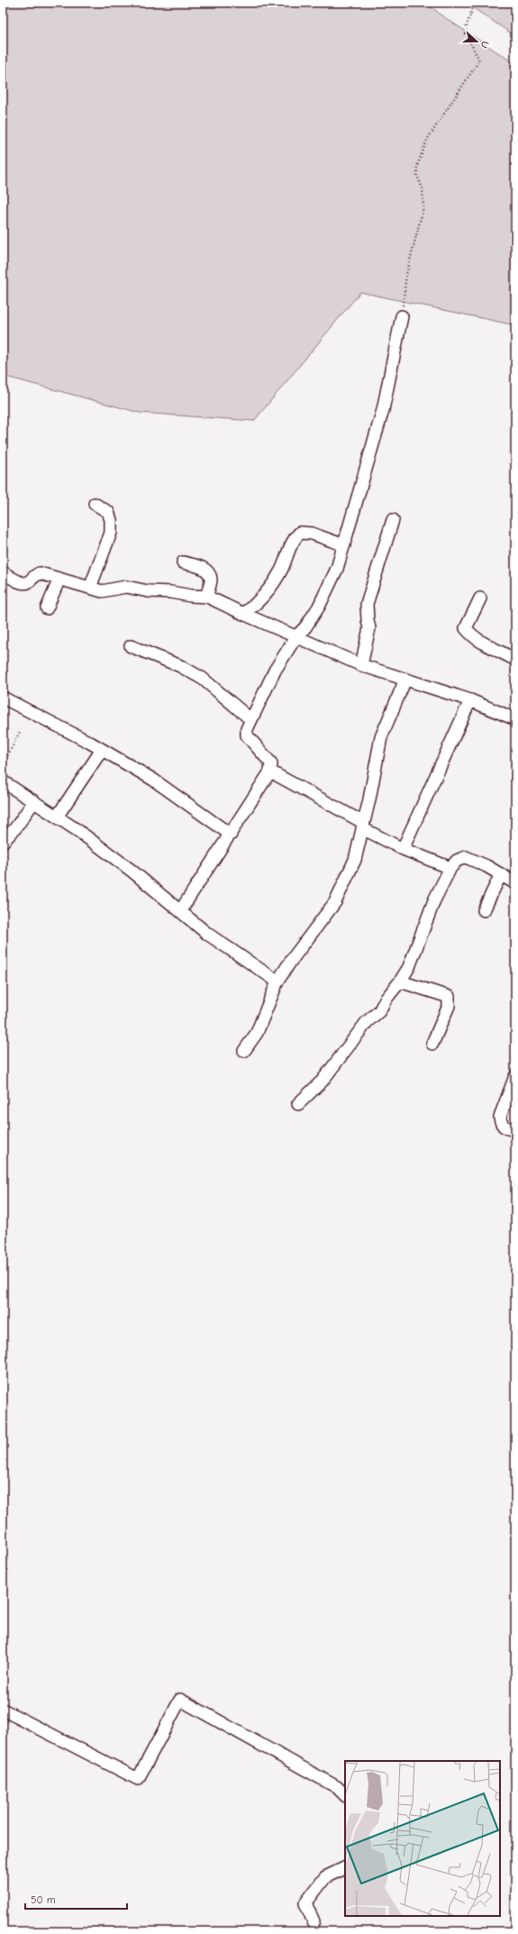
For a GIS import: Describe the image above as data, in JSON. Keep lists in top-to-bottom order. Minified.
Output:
{"scale_bar":"50 m","north":"right"}
